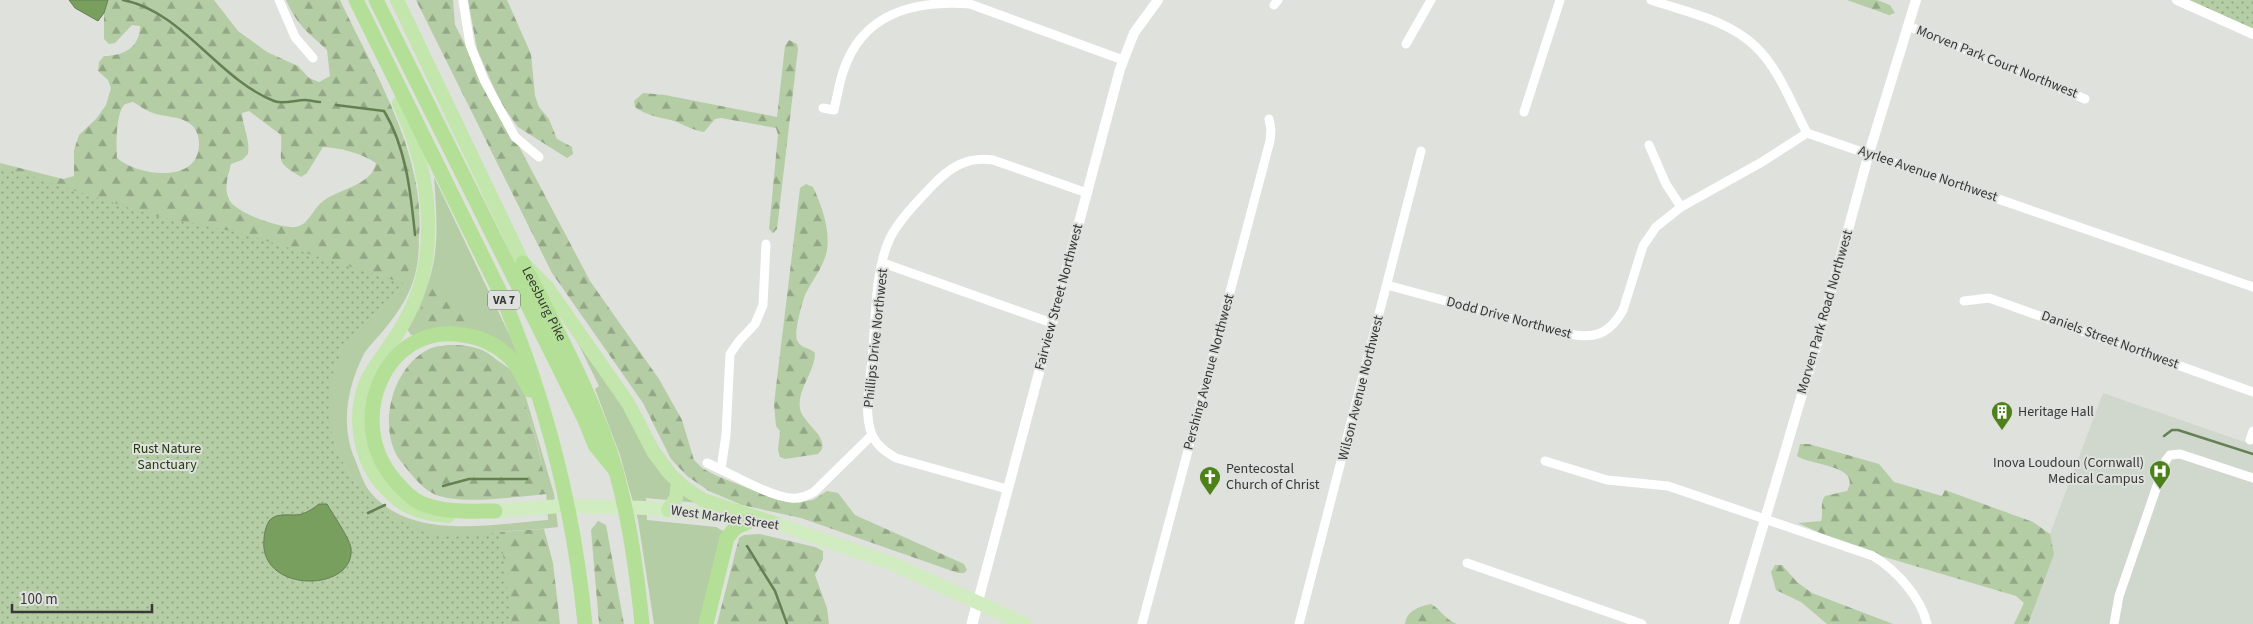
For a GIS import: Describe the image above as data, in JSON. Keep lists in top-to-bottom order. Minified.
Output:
{"streets":{"highway":["VA 7","Leesburg Pike"],"main road":["West Market Street"],"street":["Morven Park Court Northwest","Ayrlee Avenue Northwest","Fairview Street Northwest","Morven Park Road Northwest","Dodd Drive Northwest","Phillips Drive Northwest","Daniels Street Northwest","Pershing Avenue Northwest","Wilson Avenue Northwest"]},"crossings":[["Morven Park Court Northwest","Morven Park Road Northwest"],["Ayrlee Avenue Northwest","Morven Park Road Northwest"],["Ayrlee Avenue Northwest","Dodd Drive Northwest"],["Fairview Street Northwest","Phillips Drive Northwest"],["Fairview Street Northwest","West Market Street"],["Dodd Drive Northwest","Wilson Avenue Northwest"]],"parks":["Rust Nature Sanctuary"],"places":{"building":["Heritage Hall"],"hospital":["Inova Loudoun (Cornwall) Medical Campus"],"church":["Pentecostal Church of Christ"]},"scale_bar":"100 m"}
